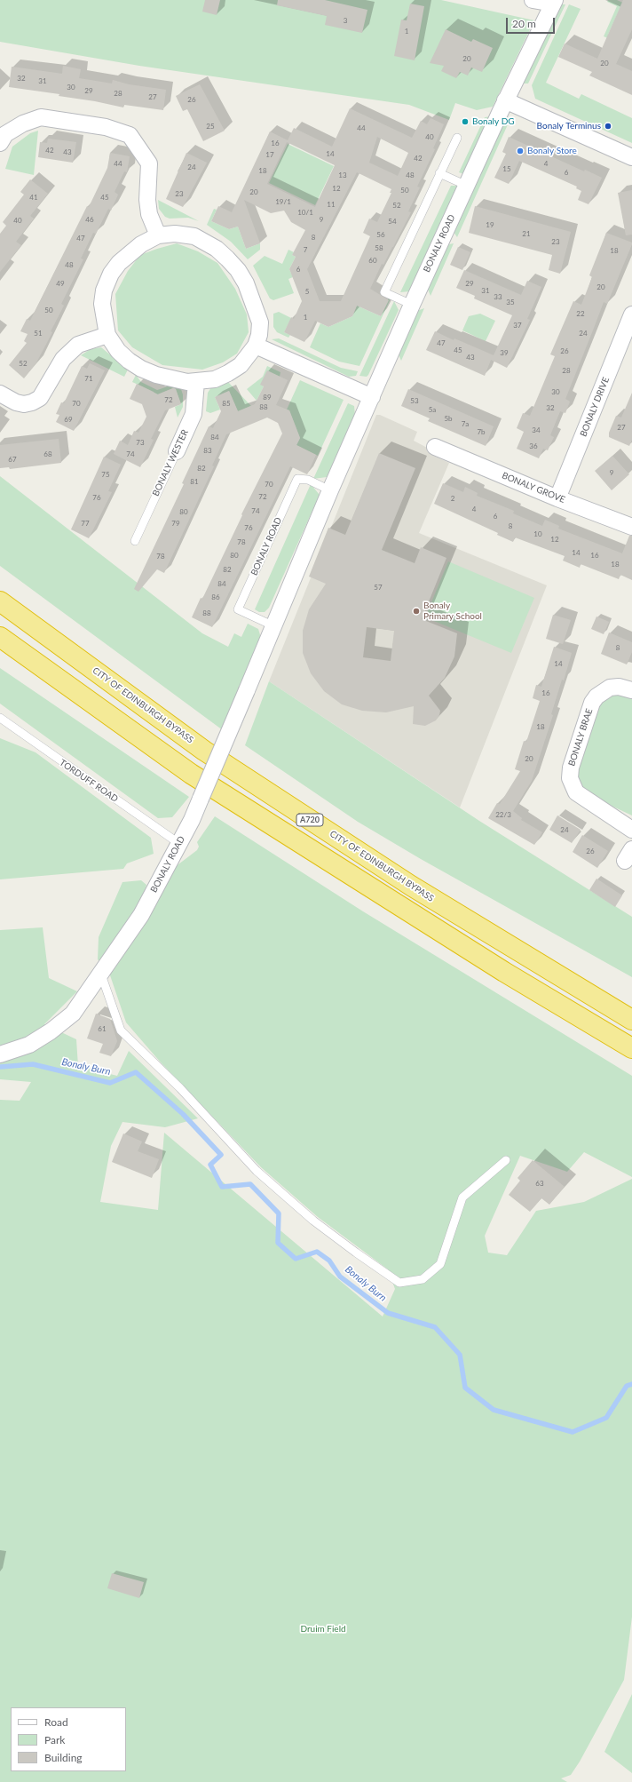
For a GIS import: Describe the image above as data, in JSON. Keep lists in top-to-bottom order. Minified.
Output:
{"streets":{"highway":["CITY OF EDINBURGH BYPASS","A720"],"street":["BONALY ROAD","BONALY DRIVE","BONALY WESTER","BONALY GROVE","BONALY BRAE"],"lane":["TORDUFF ROAD"]},"crossings":[["BONALY ROAD","TORDUFF ROAD"],["BONALY DRIVE","BONALY GROVE"]],"water":["Bonaly Burn"],"parks":["Druim Field"],"places":["Bonaly DG","Bonaly Terminus","Bonaly Store","Bonaly Primary School"],"house_numbers":["3","1","20","20","32","31","30","29","28","27","26","25","44","40","16","42","43","14","17","42","44","4","24","15","18","6","13","48","12","50","20","23","41","45","19/1","11","52","10/1","46","9","40","54","19","21","56","8","47","23","58","7","18","60","48","6","49","29","20","31","5","33","35","50","22","1","37","51","24","47","45","26","39","43","52","28","71","30","89","72","53","70","85","88","32","5a","5b","69","7a","27","34","7b","84","73","36","83","68","74","67","82","9","75","81","70","72","76","2","4","74","80","6","77","79","8","76","10","12","78","14","80","16","78","18","82","84","57","86","88","8","14","16","18","20","22/3","24","26","61","63"],"legend":["Road","Park","Building"],"scale_bar":"20 m"}
